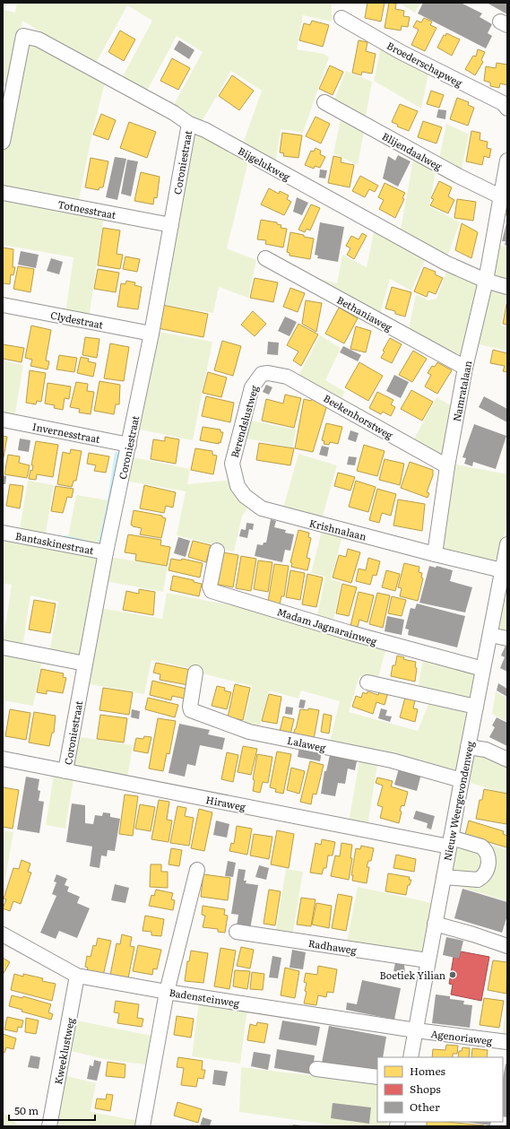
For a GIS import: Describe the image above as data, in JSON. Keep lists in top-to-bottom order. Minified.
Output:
{"streets":{"street":["Broederschapweg","Blijendaalweg","Coroniestraat","Bijgelukweg","Totnesstraat","Bethaniaweg","Clydestraat","Namratalaan","Beekenhorstweg","Berendslustweg","Invernesstraat","Krishnalaan","Bantaskinestraat","Madam Jagnarainweg","Lalaweg","Nieuw Weergevondenweg","Hiraweg","Radhaweg","Badensteinweg","Agenoriaweg","Kweeklustweg"]},"crossings":[["Blijendaalweg","Namratalaan"],["Coroniestraat","Bijgelukweg"],["Coroniestraat","Totnesstraat"],["Coroniestraat","Clydestraat"],["Coroniestraat","Invernesstraat"],["Coroniestraat","Bantaskinestraat"],["Coroniestraat","Hiraweg"],["Bijgelukweg","Namratalaan"],["Bethaniaweg","Namratalaan"],["Namratalaan","Beekenhorstweg"],["Namratalaan","Krishnalaan"],["Beekenhorstweg","Berendslustweg"],["Berendslustweg","Krishnalaan"],["Madam Jagnarainweg","Nieuw Weergevondenweg"],["Lalaweg","Nieuw Weergevondenweg"],["Nieuw Weergevondenweg","Hiraweg"],["Nieuw Weergevondenweg","Radhaweg"],["Nieuw Weergevondenweg","Badensteinweg"],["Nieuw Weergevondenweg","Agenoriaweg"],["Badensteinweg","Agenoriaweg"],["Badensteinweg","Kweeklustweg"]],"places":["Boetiek Yilian"],"legend":["Homes","Shops","Other"],"scale_bar":"50 m"}
